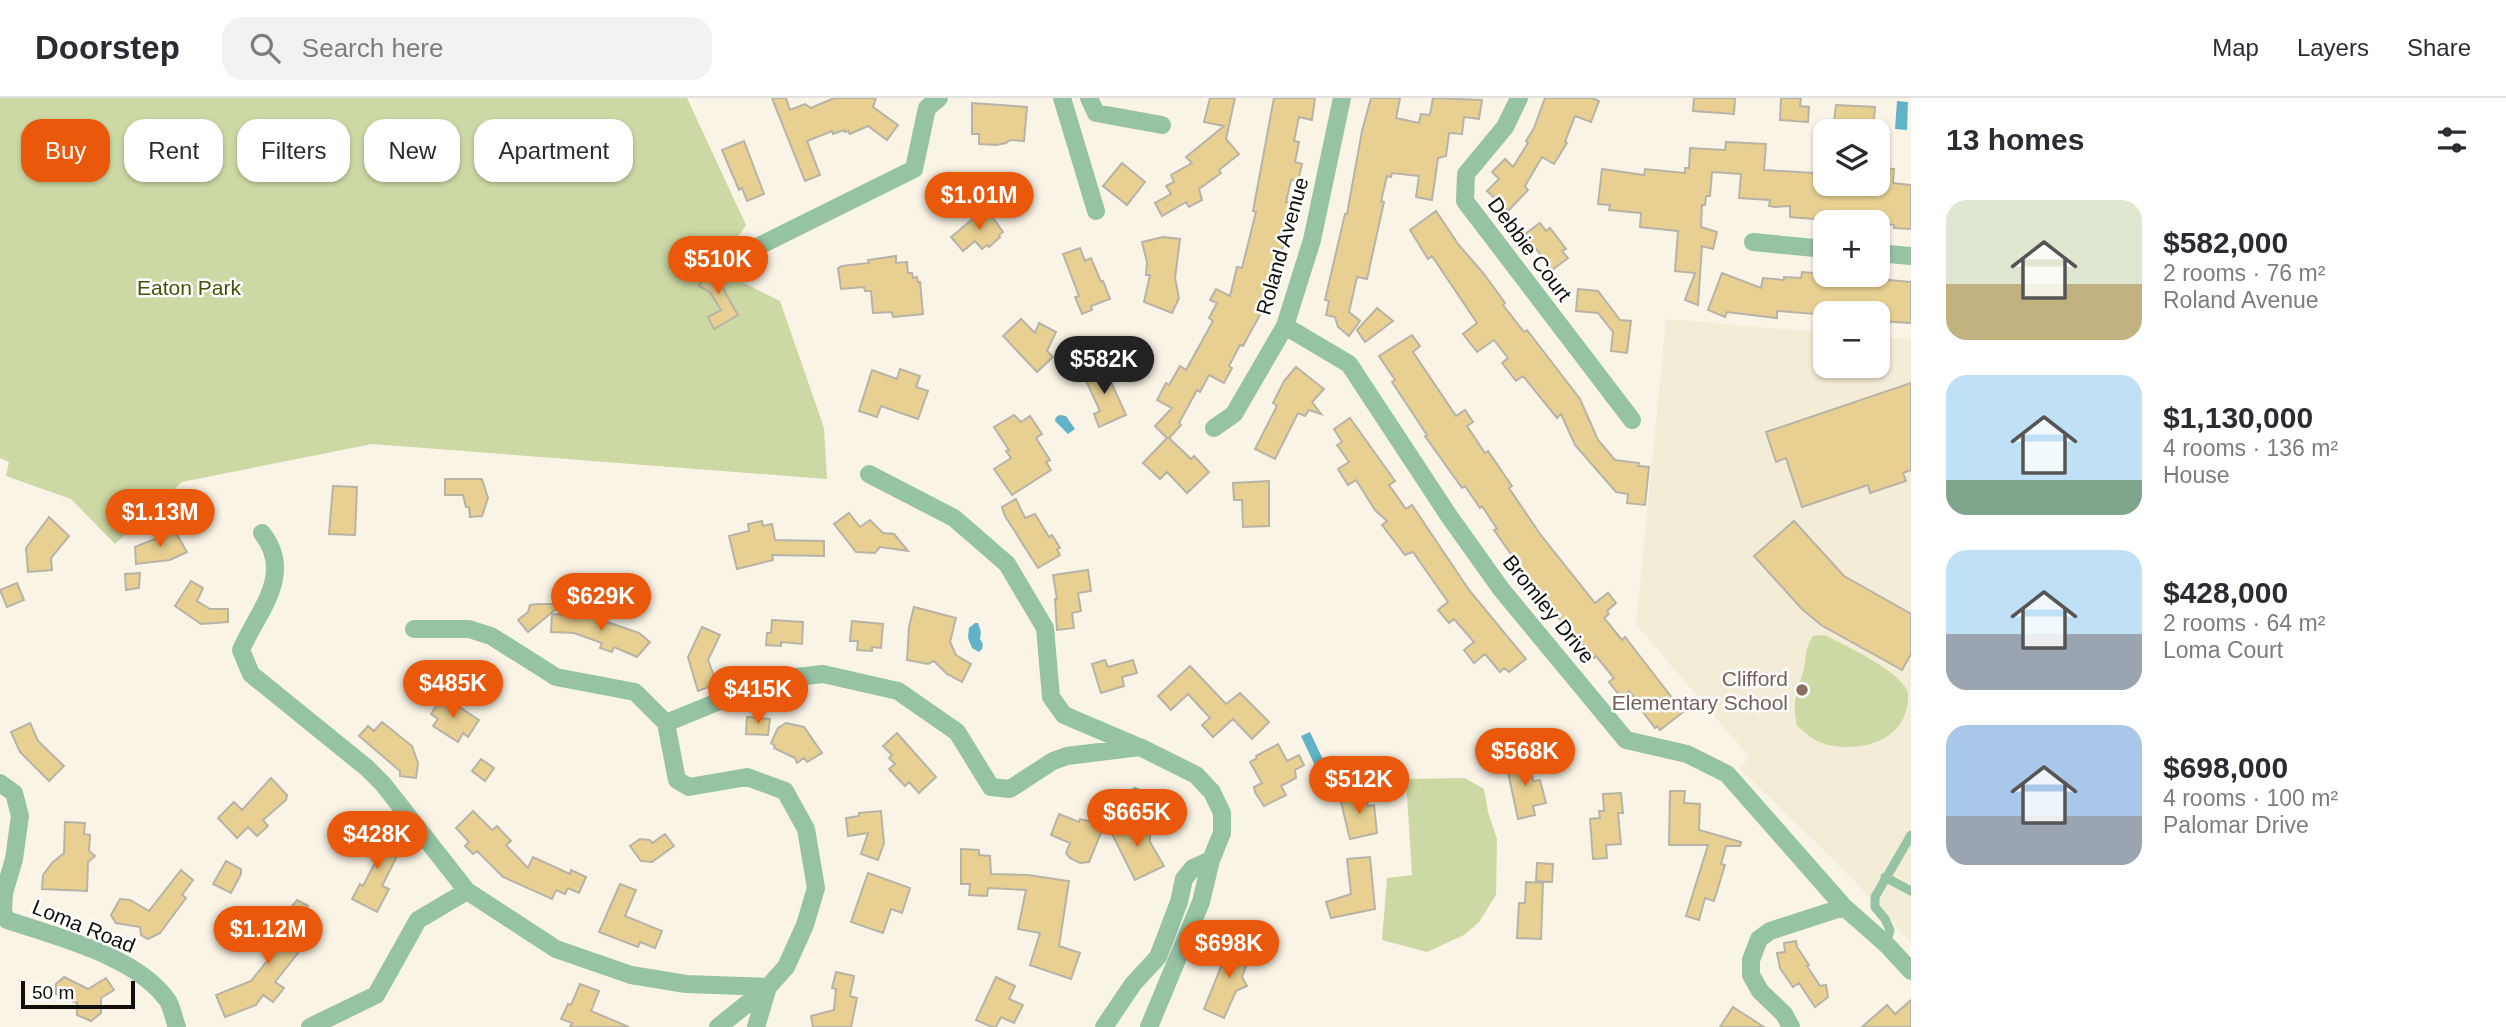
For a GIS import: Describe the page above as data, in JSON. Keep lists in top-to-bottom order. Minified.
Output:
{"streets":{"street":["Roland Avenue","Debbie Court","Bromley Drive","Loma Road"]},"crossings":[["Roland Avenue","Bromley Drive"]],"parks":["Eaton Park"],"places":["Clifford Elementary School"],"scale_bar":"50 m","page":{"header":"Doorstep","search":"Search here","nav":["Map","Layers","Share"],"heading":"13 homes","map_buttons":["+","−"],"chip":["Buy","Rent","Filters","New","Apartment"],"price":["$1.01M","$510K","$582K","$1.13M","$629K","$485K","$415K","$568K","$512K","$665K","$428K","$1.12M","$698K"],"list":[{"name":"$582,000","note":"2 rooms · 76 m² · Roland Avenue"},{"name":"$1,130,000","note":"4 rooms · 136 m² · House"},{"name":"$428,000","note":"2 rooms · 64 m² · Loma Court"},{"name":"$698,000","note":"4 rooms · 100 m² · Palomar Drive"}],"scale":"50 m"}}
